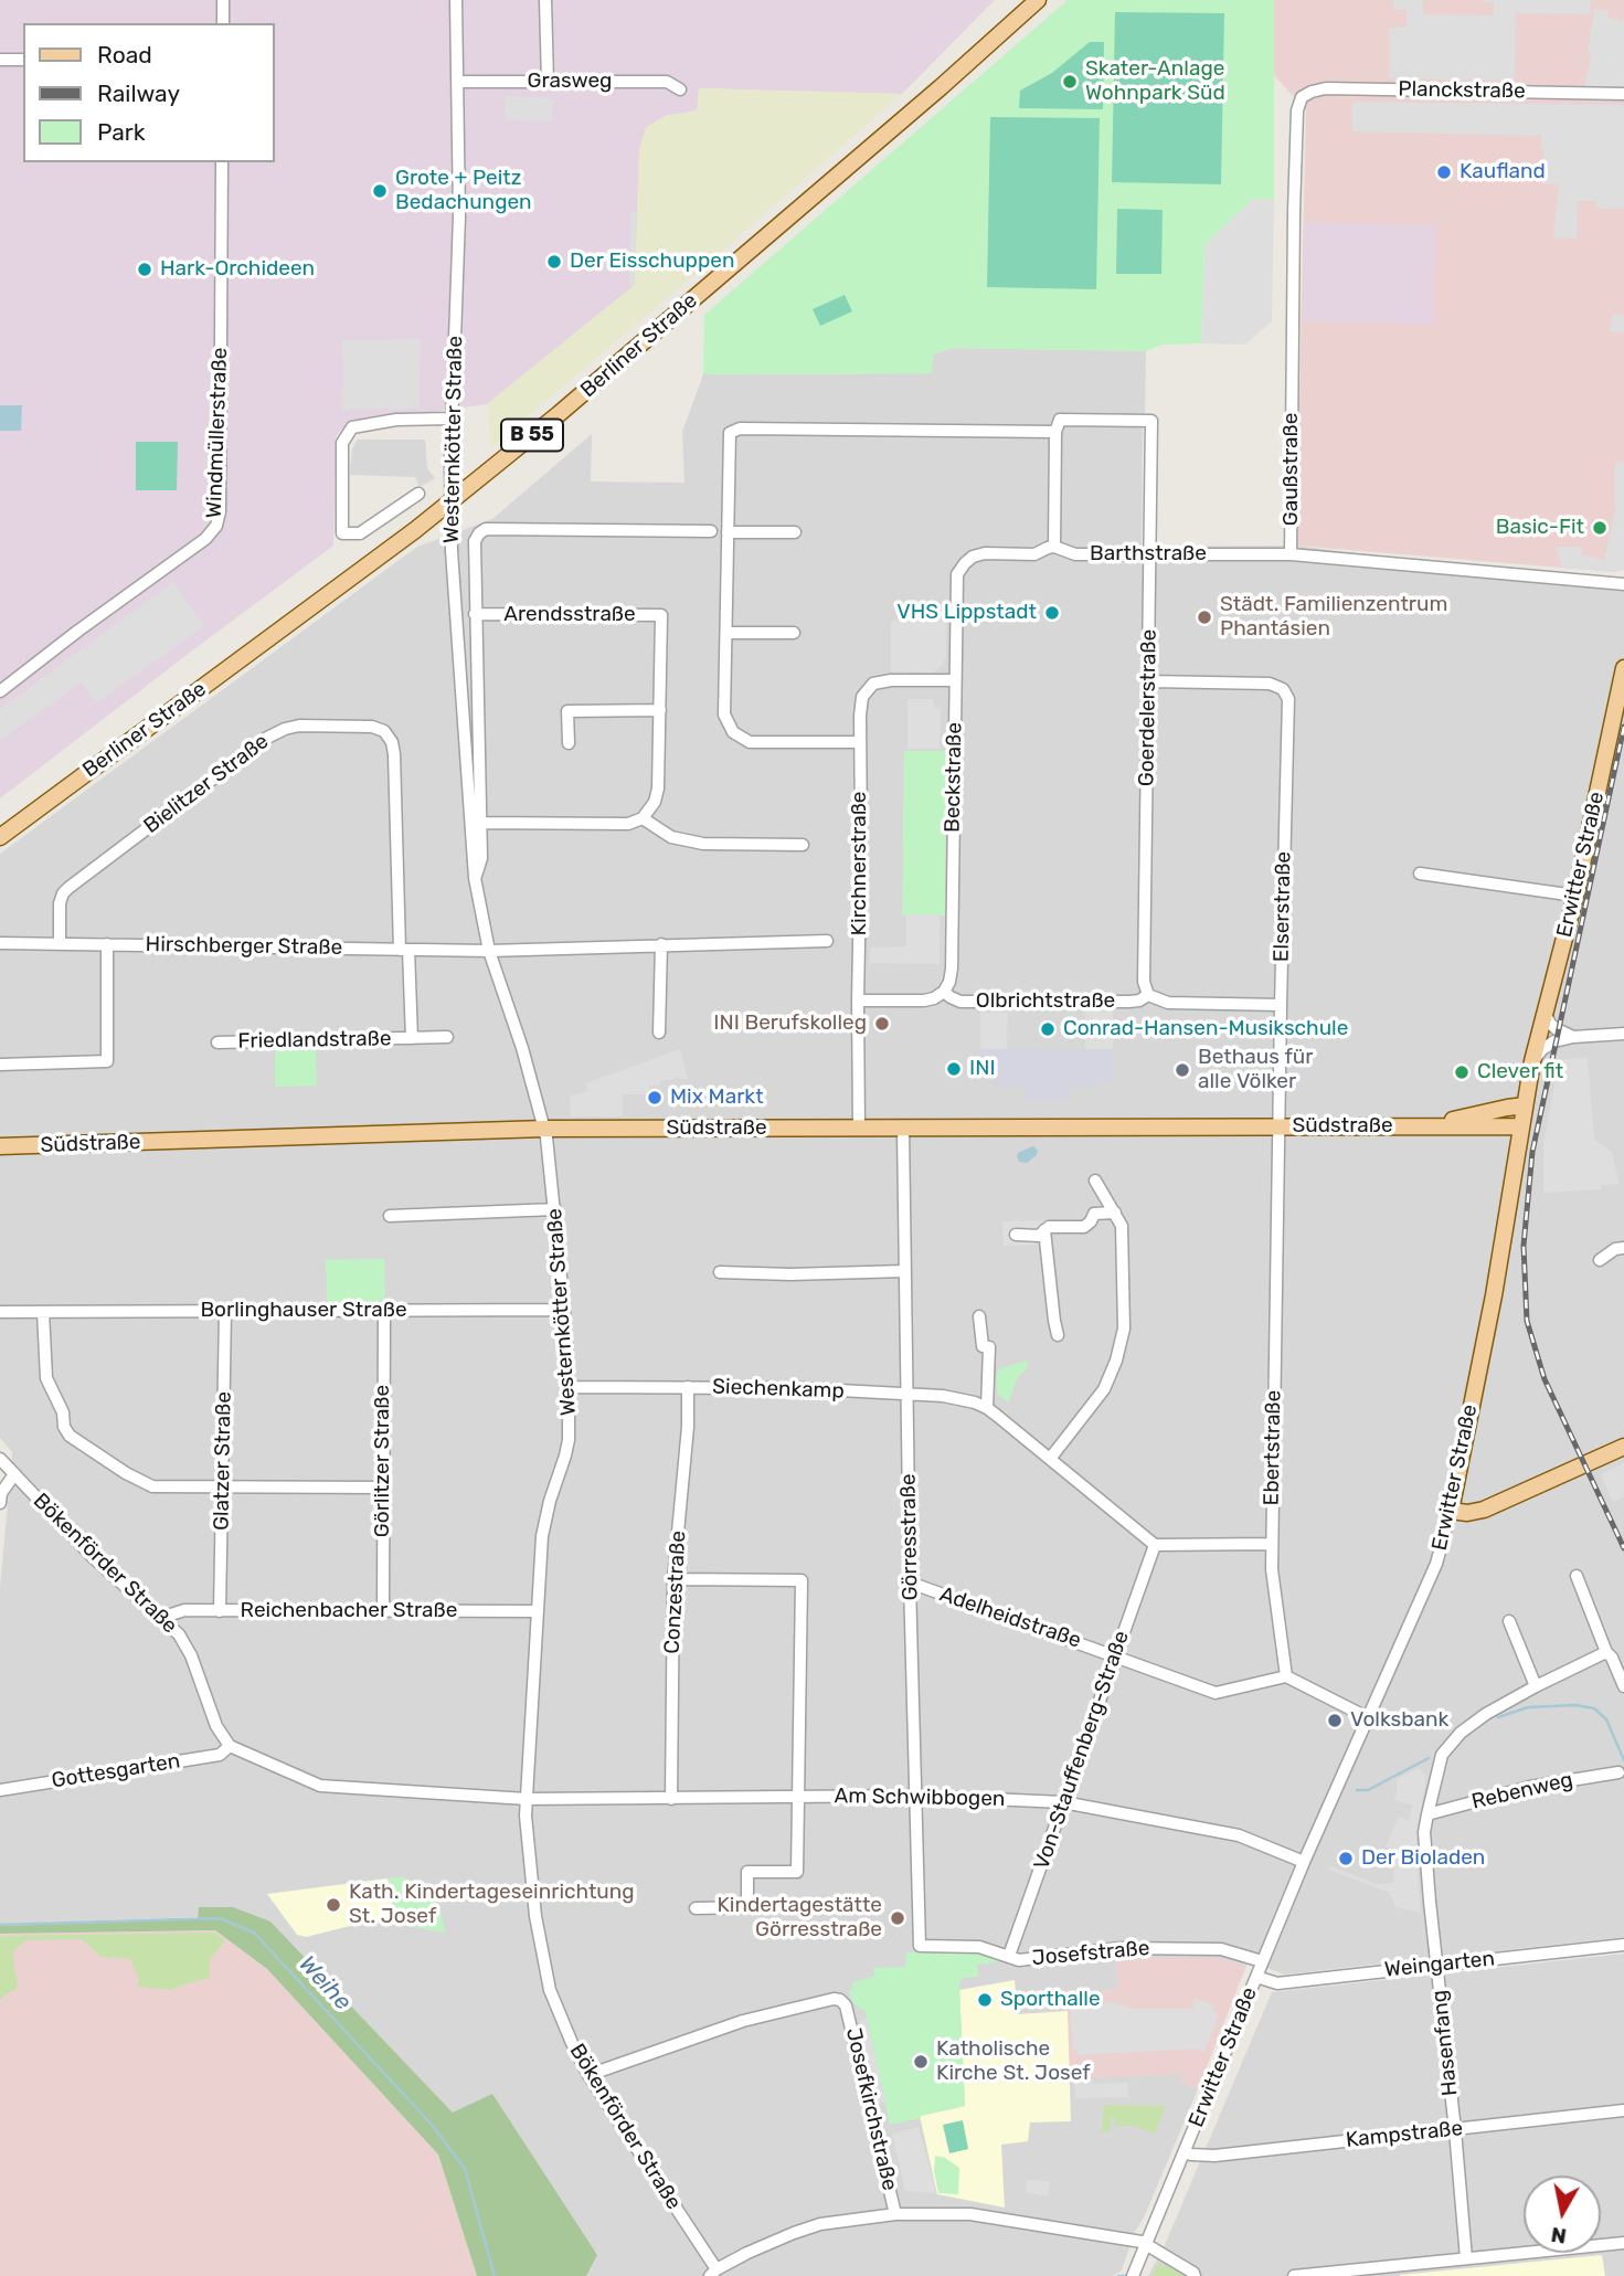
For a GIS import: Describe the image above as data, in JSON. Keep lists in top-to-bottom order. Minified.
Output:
{"streets":{"main road":["Berliner Straße","B 55","Erwitter Straße","Südstraße"],"street":["Grasweg","Planckstraße","Windmüllerstraße","Westernkötter Straße","Gaußstraße","Barthstraße","Arendsstraße","Goerdelerstraße","Beckstraße","Bielitzer Straße","Kirchnerstraße","Elserstraße","Hirschberger Straße","Olbrichtstraße","Friedlandstraße","Borlinghauser Straße","Siechenkamp","Ebertstraße","Glatzer Straße","Görlitzer Straße","Görresstraße","Bökenförder Straße","Conzestraße","Reichenbacher Straße","Adelheidstraße","Von-Stauffenberg-Straße","Gottesgarten","Rebenweg","Am Schwibbogen","Josefstraße","Weingarten","Hasenfang","Josefkirchstraße","Kampstraße"]},"crossings":[["Grasweg","Westernkötter Straße"],["Planckstraße","Gaußstraße"],["Westernkötter Straße","Arendsstraße"],["Westernkötter Straße","Hirschberger Straße"],["Westernkötter Straße","Südstraße"],["Westernkötter Straße","Borlinghauser Straße"],["Westernkötter Straße","Siechenkamp"],["Westernkötter Straße","Bökenförder Straße"],["Westernkötter Straße","Reichenbacher Straße"],["Westernkötter Straße","Am Schwibbogen"],["Gaußstraße","Barthstraße"],["Barthstraße","Goerdelerstraße"],["Barthstraße","Beckstraße"],["Goerdelerstraße","Elserstraße"],["Goerdelerstraße","Olbrichtstraße"],["Beckstraße","Kirchnerstraße"],["Beckstraße","Olbrichtstraße"],["Bielitzer Straße","Hirschberger Straße"],["Bielitzer Straße","Friedlandstraße"],["Kirchnerstraße","Olbrichtstraße"],["Kirchnerstraße","Südstraße"],["Erwitter Straße","Südstraße"],["Erwitter Straße","Bökenförder Straße"],["Erwitter Straße","Am Schwibbogen"],["Erwitter Straße","Josefstraße"],["Erwitter Straße","Weingarten"],["Erwitter Straße","Kampstraße"],["Elserstraße","Olbrichtstraße"],["Elserstraße","Südstraße"],["Elserstraße","Ebertstraße"],["Hirschberger Straße","Friedlandstraße"],["Südstraße","Ebertstraße"],["Südstraße","Görresstraße"],["Borlinghauser Straße","Glatzer Straße"],["Borlinghauser Straße","Görlitzer Straße"],["Siechenkamp","Görresstraße"],["Siechenkamp","Conzestraße"],["Siechenkamp","Von-Stauffenberg-Straße"],["Ebertstraße","Adelheidstraße"],["Glatzer Straße","Reichenbacher Straße"],["Görlitzer Straße","Reichenbacher Straße"],["Görresstraße","Adelheidstraße"],["Görresstraße","Am Schwibbogen"],["Görresstraße","Josefstraße"],["Bökenförder Straße","Reichenbacher Straße"],["Bökenförder Straße","Gottesgarten"],["Bökenförder Straße","Am Schwibbogen"],["Bökenförder Straße","Josefkirchstraße"],["Conzestraße","Am Schwibbogen"],["Adelheidstraße","Von-Stauffenberg-Straße"],["Von-Stauffenberg-Straße","Am Schwibbogen"],["Von-Stauffenberg-Straße","Josefstraße"],["Rebenweg","Hasenfang"],["Weingarten","Hasenfang"],["Hasenfang","Kampstraße"]],"water":["Weihe"],"places":["Skater-Anlage Wohnpark Süd","Kaufland","Grote + Peitz Bedachungen","Der Eisschuppen","Hark-Orchideen","Basic-Fit","VHS Lippstadt","Städt. Familienzentrum Phantásien","INI Berufskolleg","Conrad-Hansen-Musikschule","INI","Bethaus für alle Völker","Clever fit","Mix Markt","Volksbank","Der Bioladen","Kath. Kindertageseinrichtung St. Josef","Kindertagestätte Görresstraße","Sporthalle","Katholische Kirche St. Josef"],"legend":["Road","Railway","Park"],"north":"bottom"}
